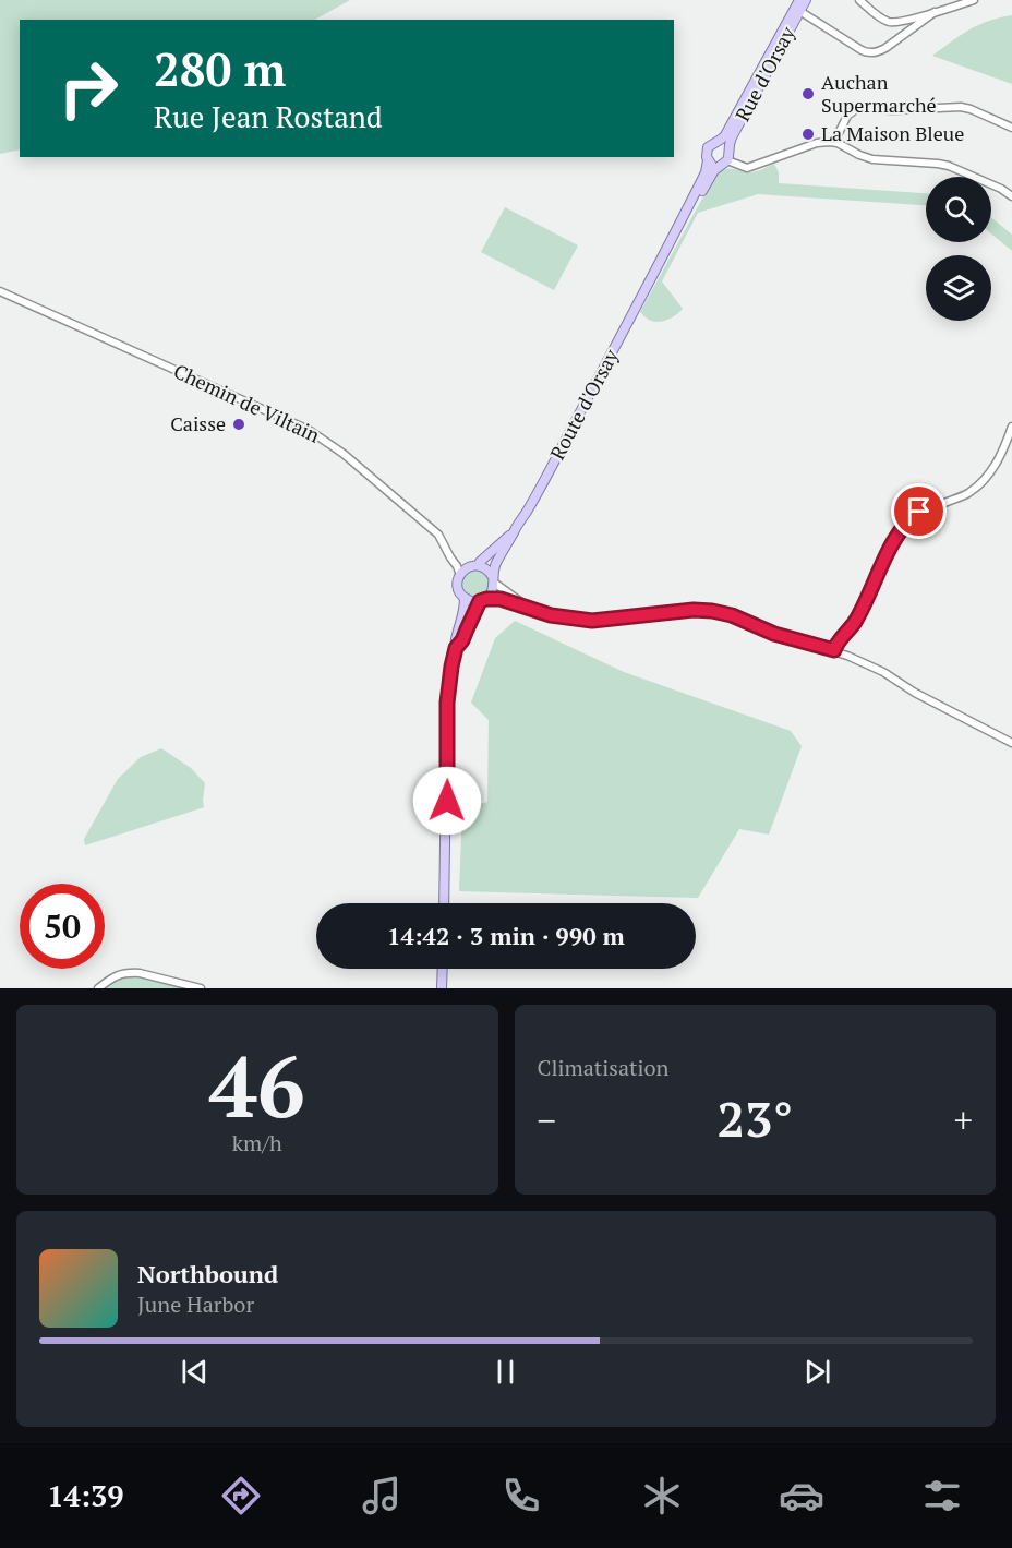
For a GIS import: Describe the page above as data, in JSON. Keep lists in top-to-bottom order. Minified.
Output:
{"streets":{"main road":["Rue d'Orsay","Route d'Orsay"],"street":["Chemin de Viltain"]},"crossings":[["Rue d'Orsay","Route d'Orsay"],["Chemin de Viltain","Route d'Orsay"]],"places":["Auchan Supermarché","La Maison Bleue","Caisse"],"page":{"turn":["280 m","Rue Jean Rostand"],"limit":"50","trip":"14:42 · 3 min · 990 m","tile":[["46","km/h"],"Climatisation"],"heat":["−","23°","+"],"song":["Northbound","June Harbor"],"tabs":"14:39"}}
